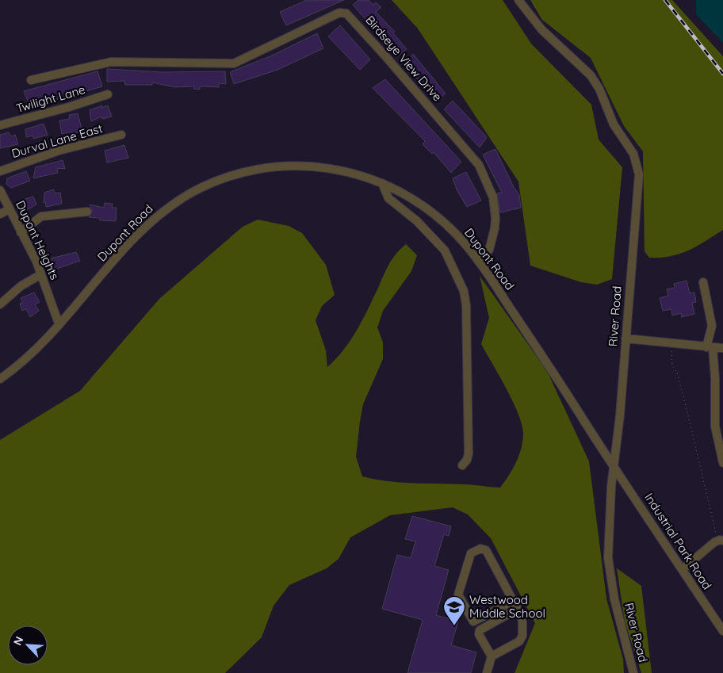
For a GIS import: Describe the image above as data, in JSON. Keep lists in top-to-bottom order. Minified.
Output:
{"streets":{"street":["Birdseye View Drive","Twilight Lane","Durval Lane East","Dupont Road","Dupont Heights","River Road","Industrial Park Road"]},"crossings":[["Birdseye View Drive","Dupont Road"],["Dupont Road","Dupont Heights"],["Dupont Road","River Road"],["Dupont Road","Industrial Park Road"],["River Road","Industrial Park Road"]],"places":{"school or university":["Westwood Middle School"]},"north":"top left"}
